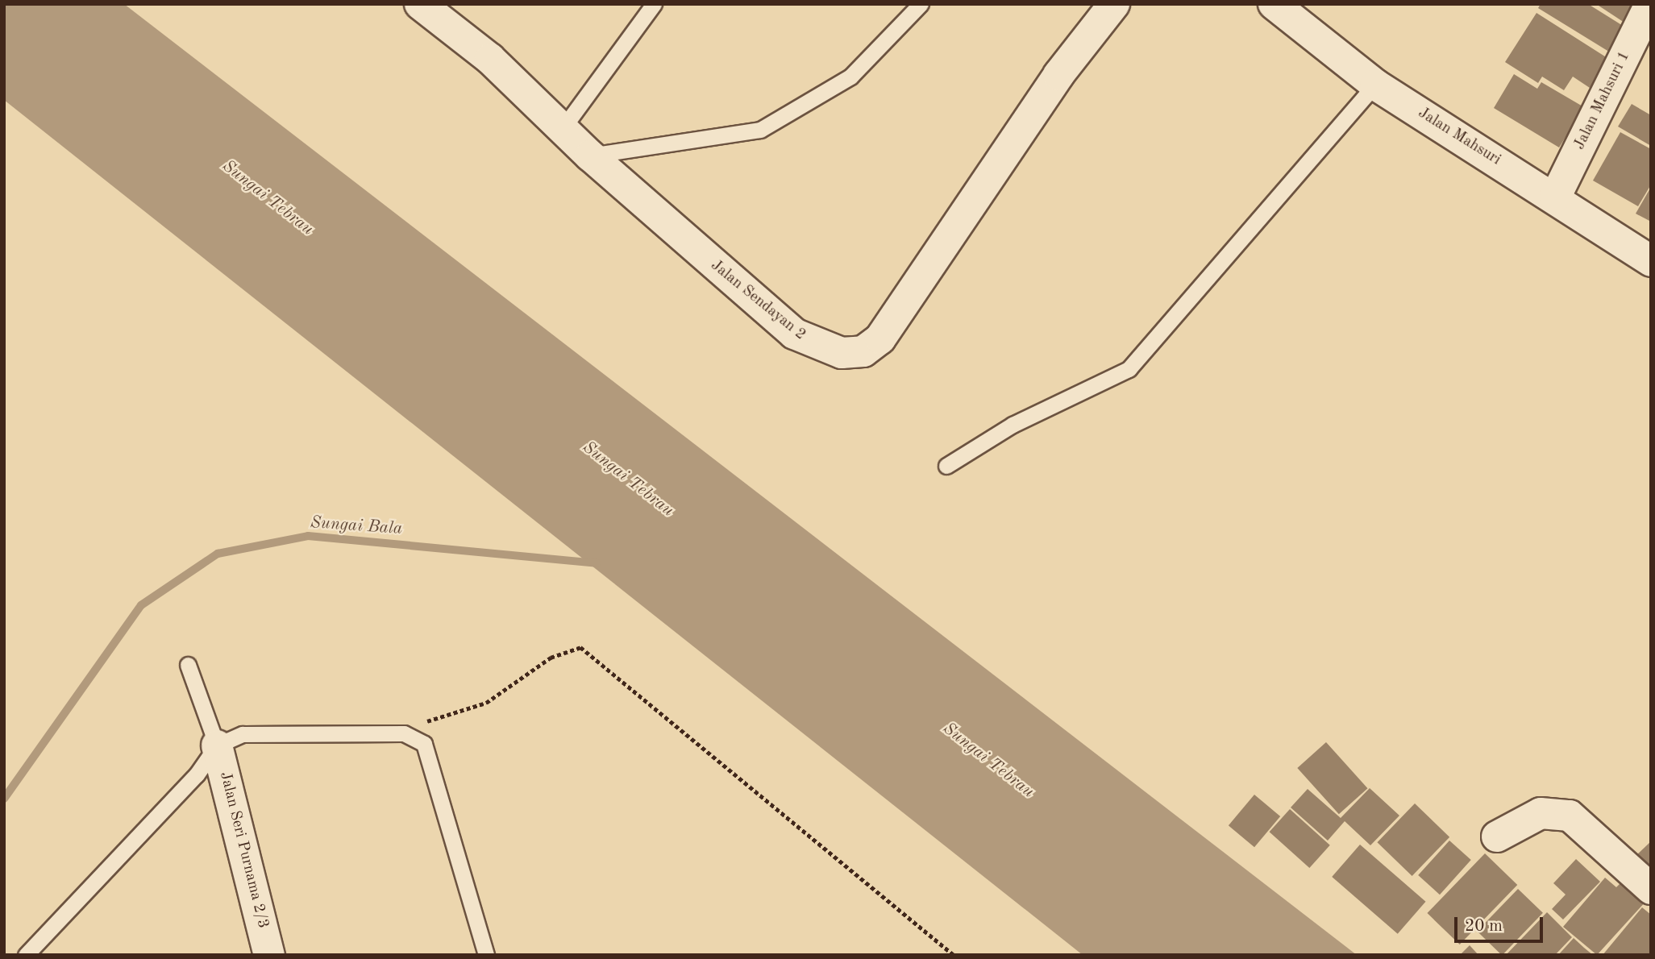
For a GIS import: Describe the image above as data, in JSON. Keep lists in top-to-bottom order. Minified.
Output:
{"streets":{"street":["Jalan Mahsuri 1","Jalan Mahsuri","Jalan Sendayan 2","Jalan Seri Purnama 2/3"]},"crossings":[["Jalan Mahsuri 1","Jalan Mahsuri"]],"water":["Sungai Tebrau","Sungai Bala"],"scale_bar":"20 m"}
